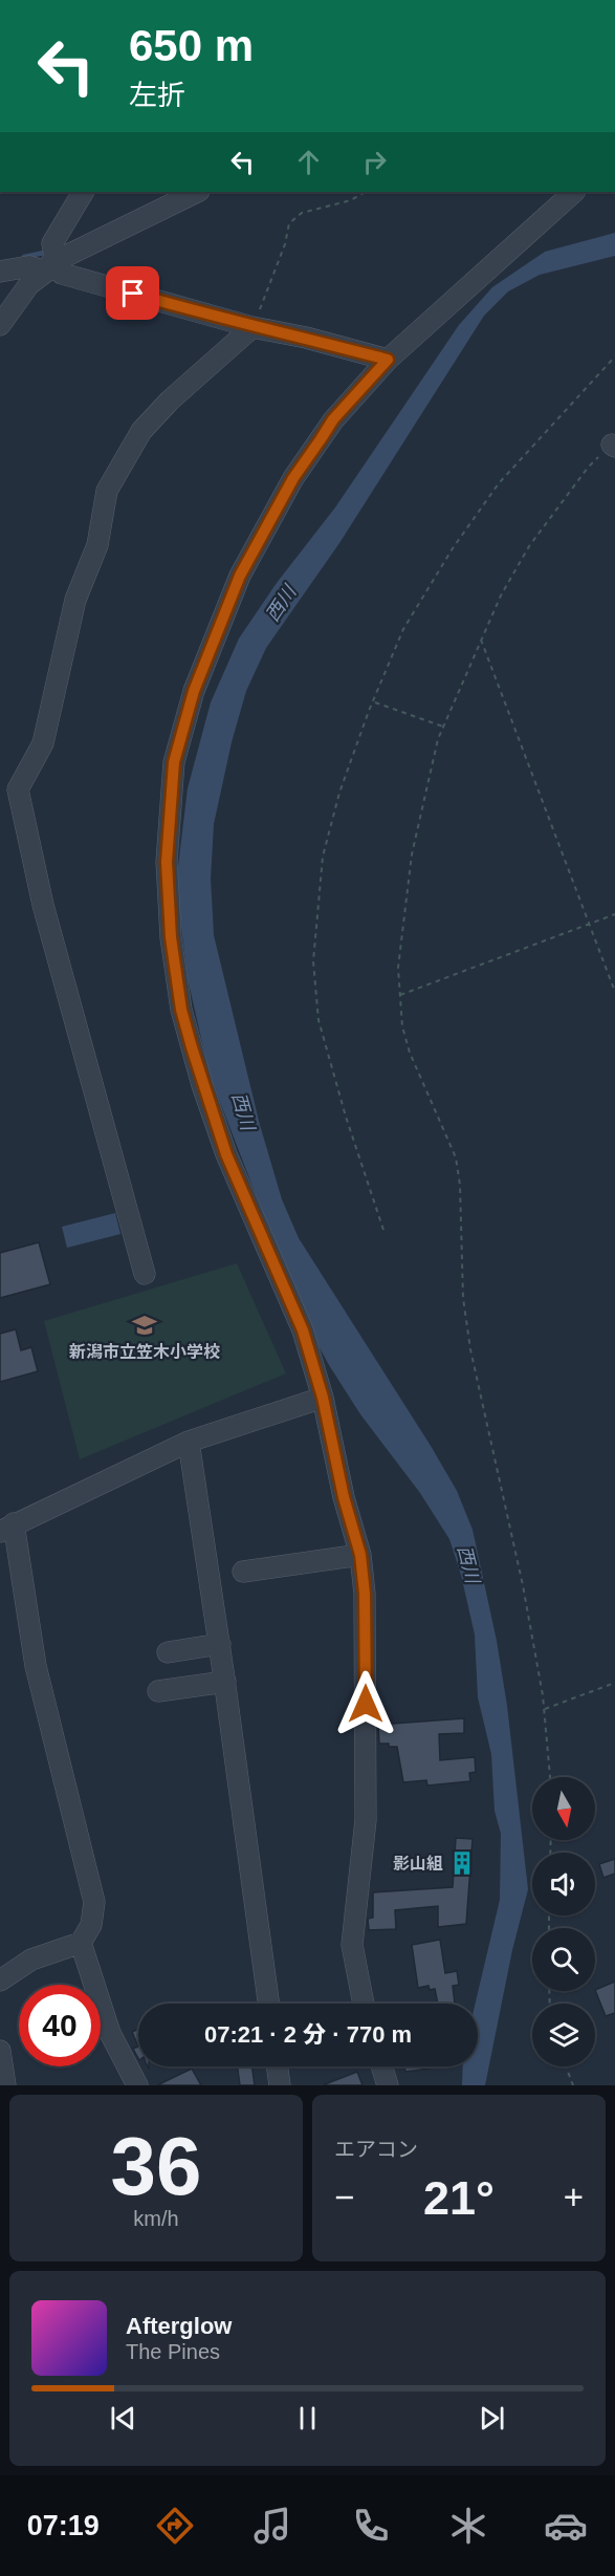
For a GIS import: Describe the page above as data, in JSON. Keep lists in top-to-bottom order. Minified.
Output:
{"water":["西川"],"places":{"school or university":["新潟市立笠木小学校"],"building":["影山組"]},"north":"bottom","page":{"turn":["650 m","左折"],"limit":"40","trip":"07:21 · 2 分 · 770 m","tile":[["36","km/h"],"エアコン"],"heat":["−","21°","+"],"song":["Afterglow","The Pines"],"tabs":"07:19"}}
